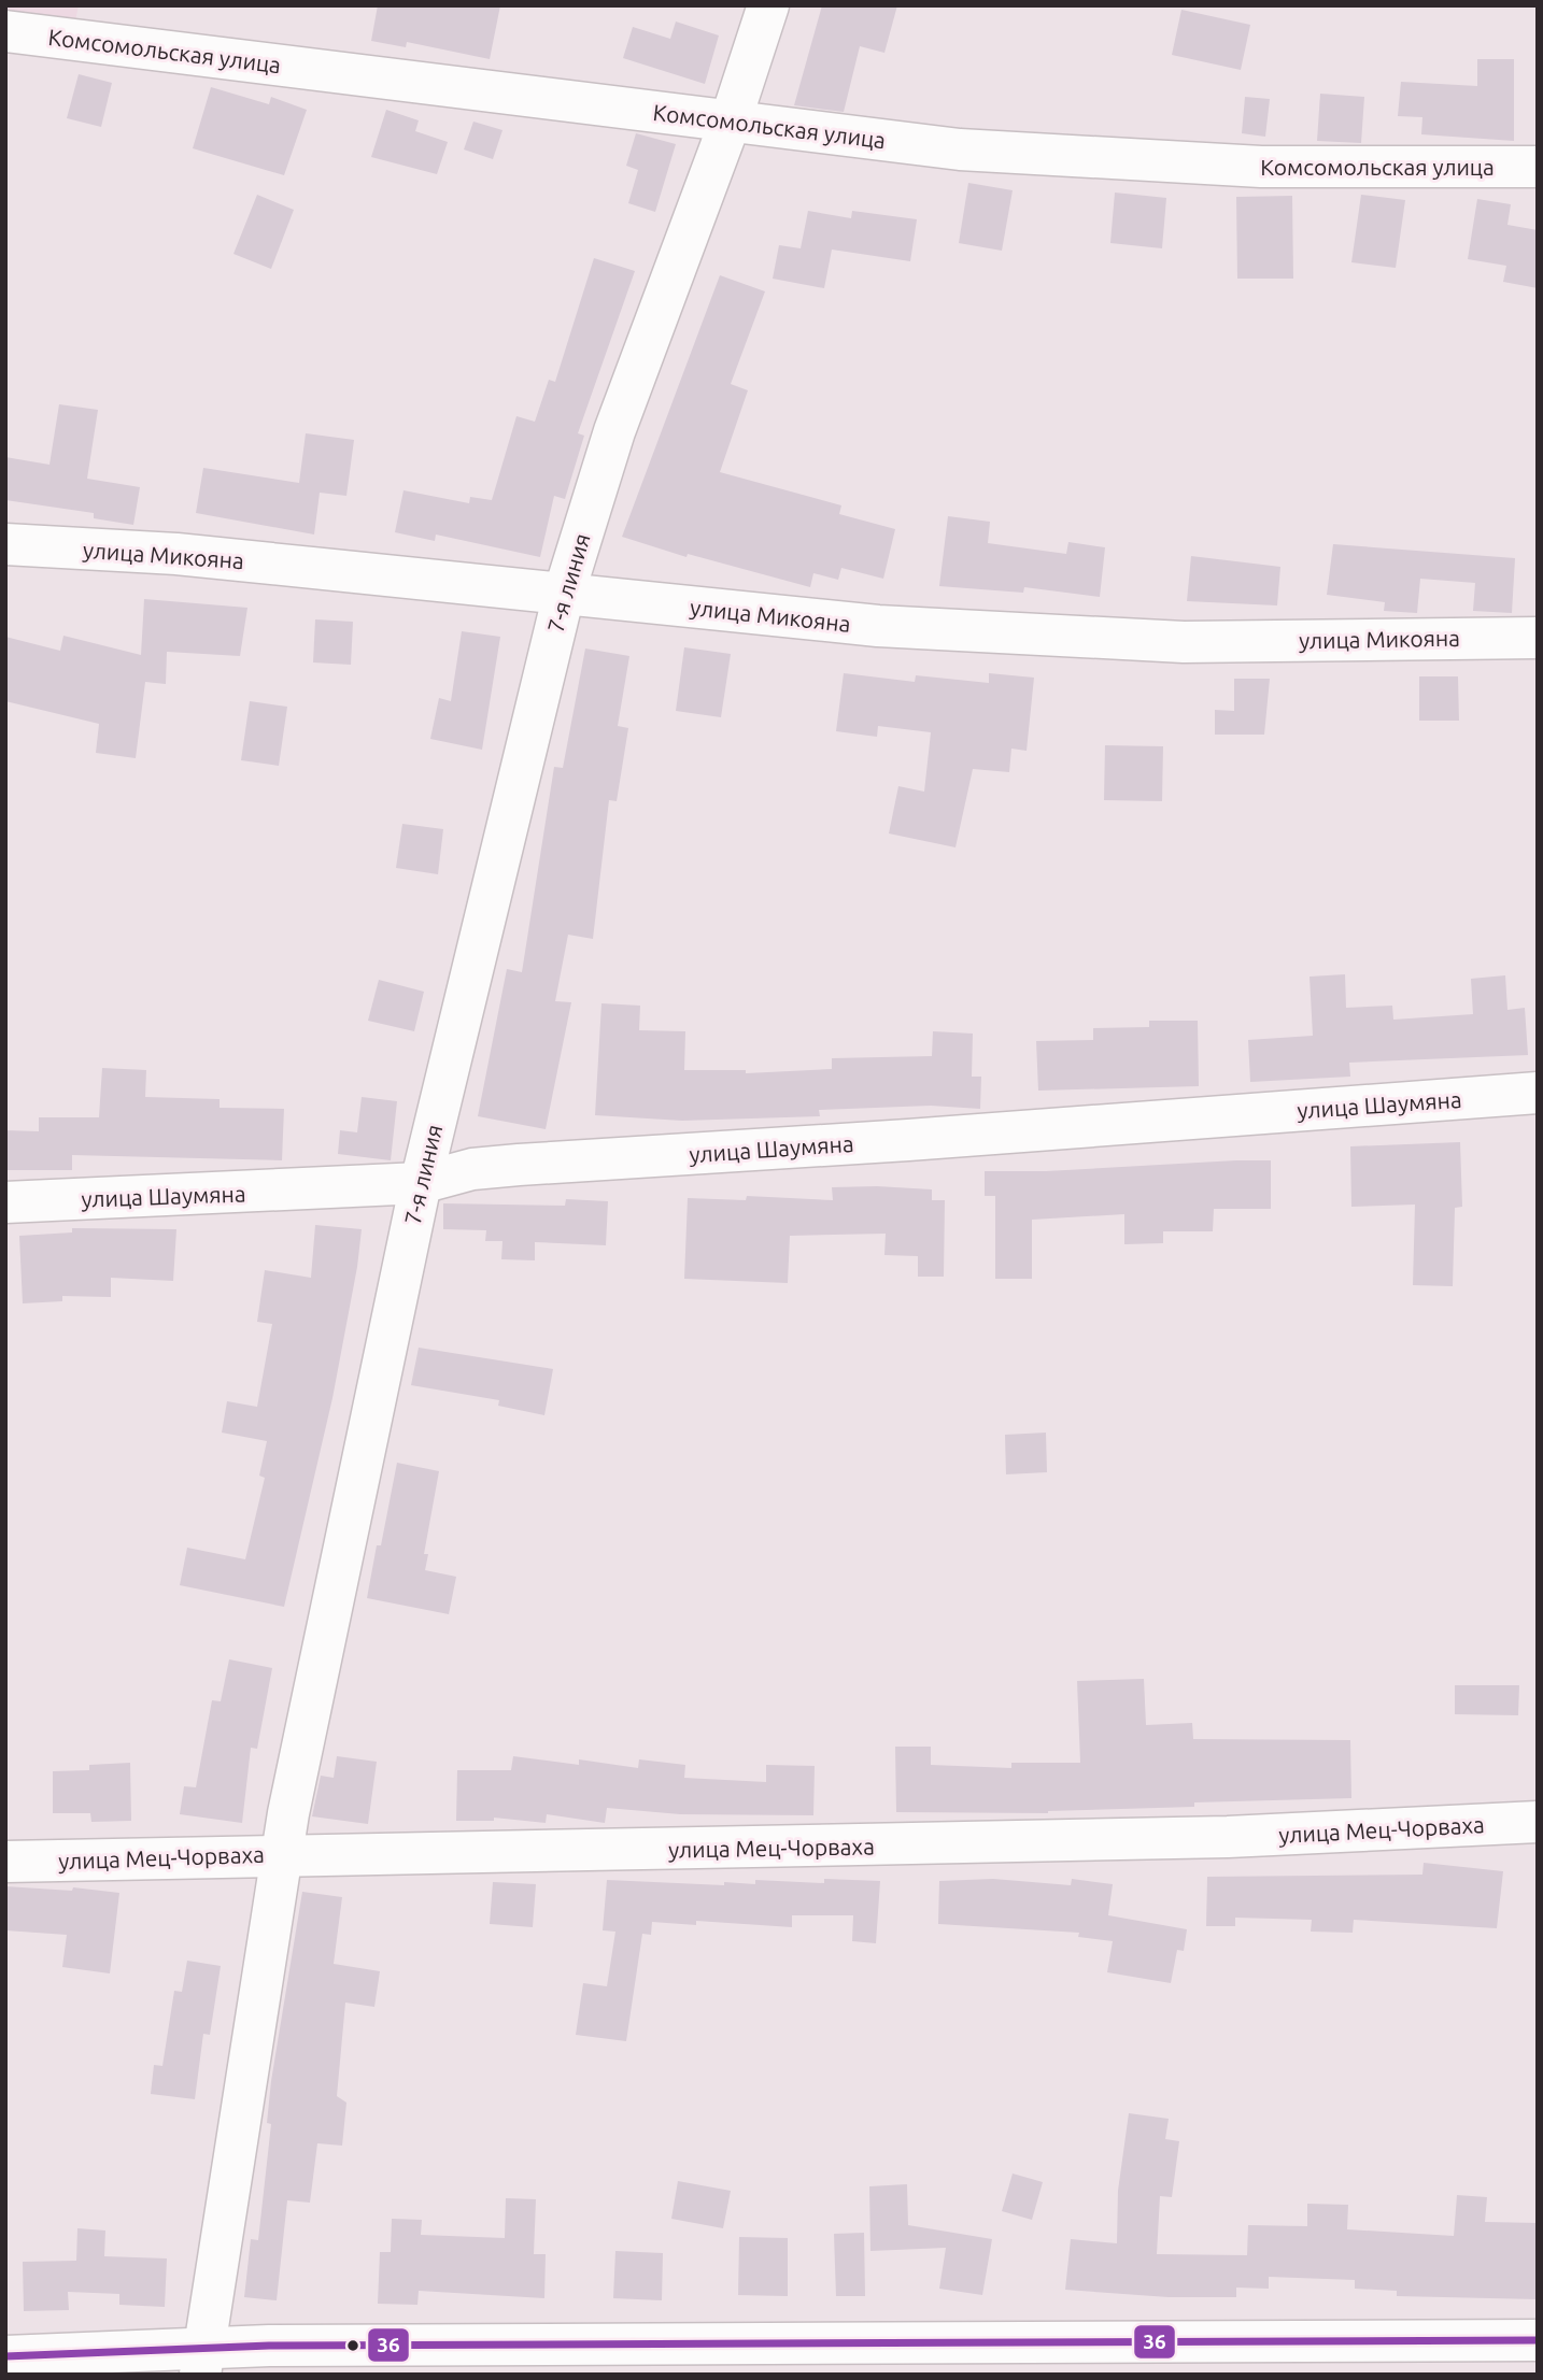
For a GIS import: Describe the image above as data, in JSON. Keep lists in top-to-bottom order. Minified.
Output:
{"streets":{"street":["Комсомольская улица","улица Микояна","7-я линия","улица Шаумяна","улица Мец-Чорваха"]},"crossings":[["Комсомольская улица","7-я линия"],["улица Микояна","7-я линия"],["7-я линия","улица Шаумяна"],["7-я линия","улица Мец-Чорваха"]],"lines":["transit line 36"]}
